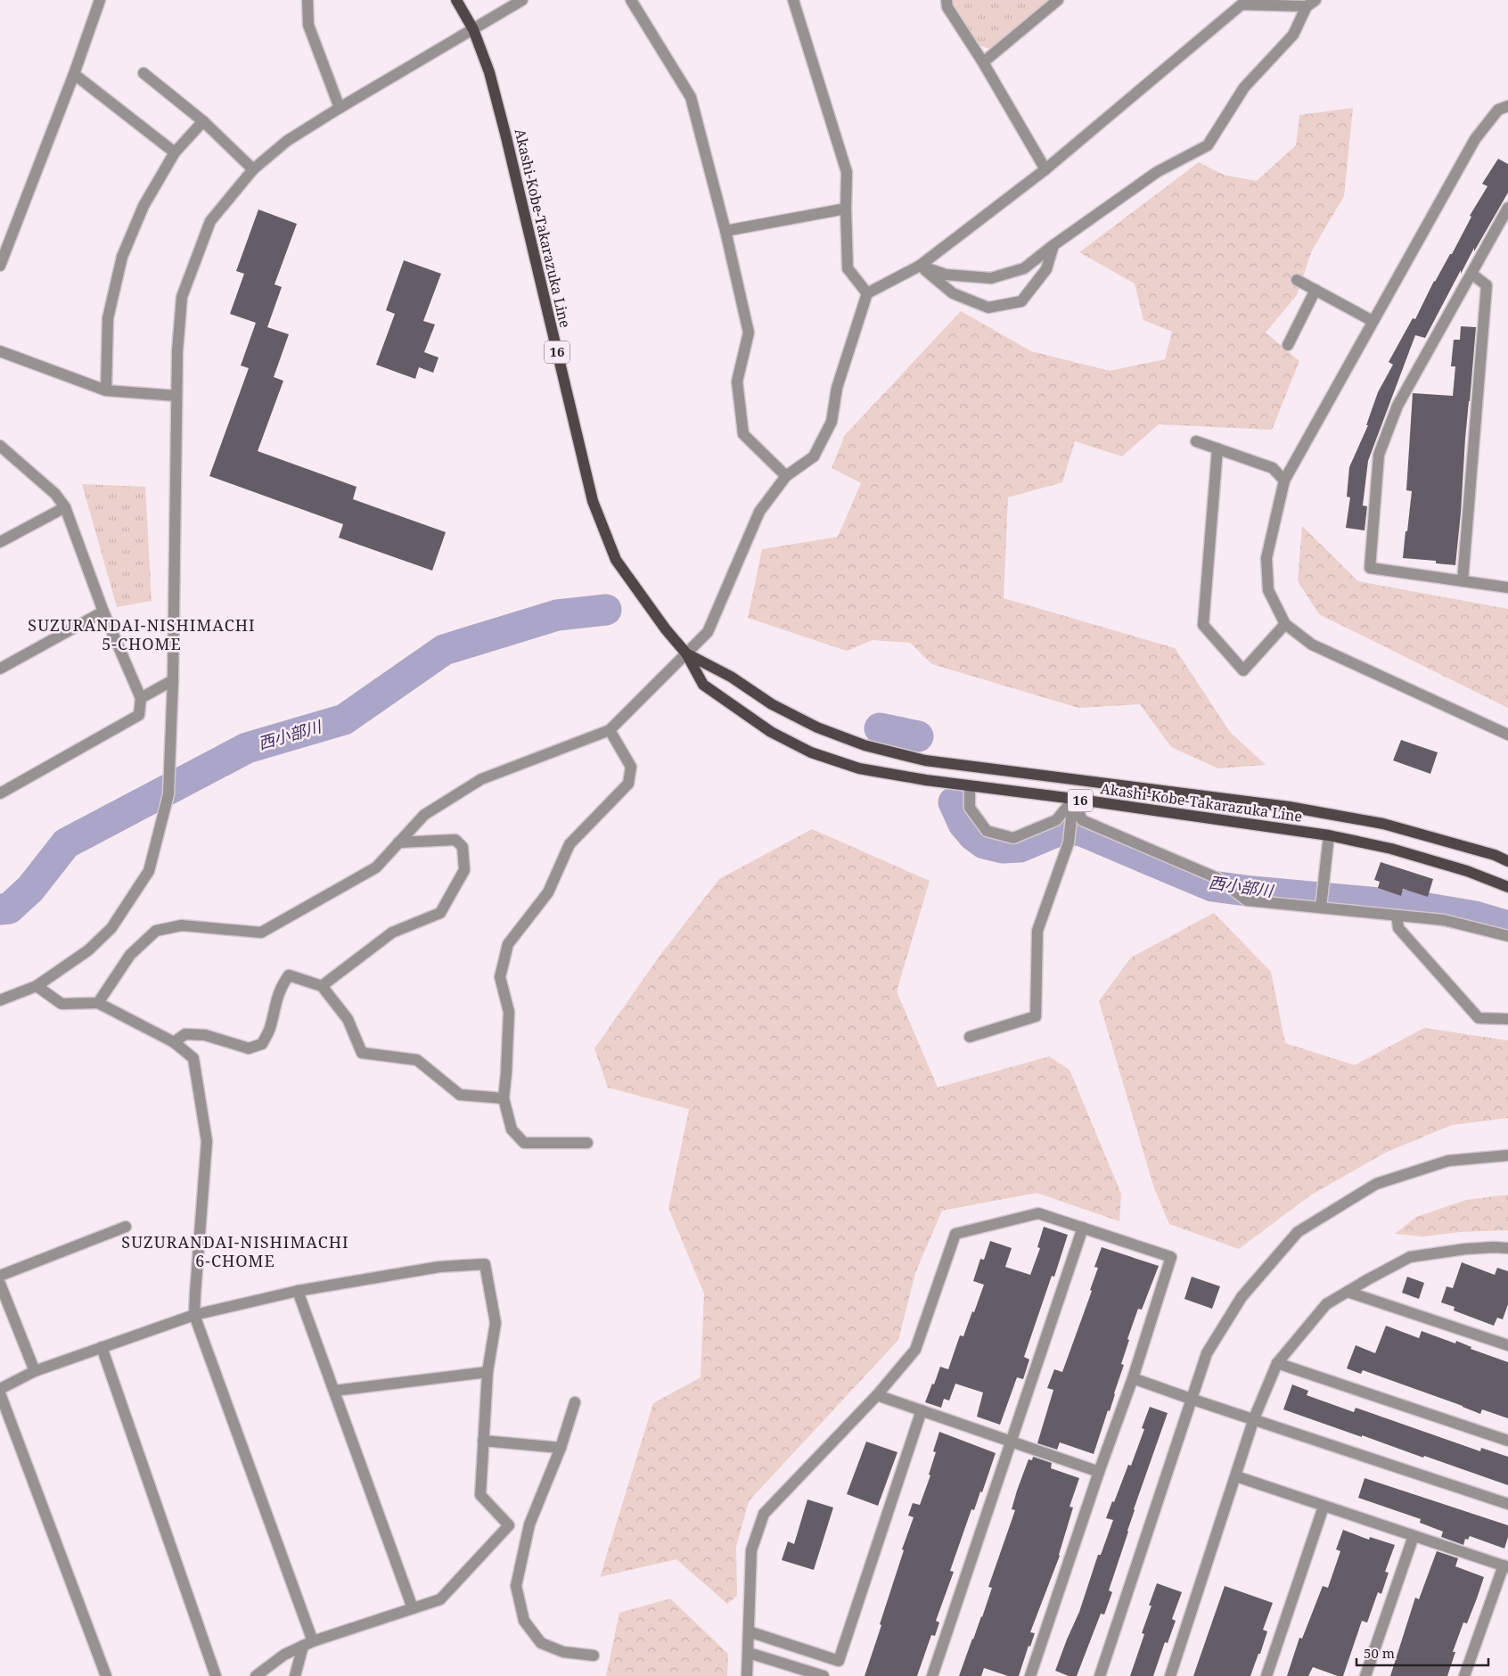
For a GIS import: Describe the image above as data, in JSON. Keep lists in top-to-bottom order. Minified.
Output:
{"streets":{"main road":["Akashi-Kobe-Takarazuka Line","16"]},"districts":["SUZURANDAI-NISHIMACHI 5-CHOME","SUZURANDAI-NISHIMACHI 6-CHOME"],"water":["西小部川"],"scale_bar":"50 m"}
